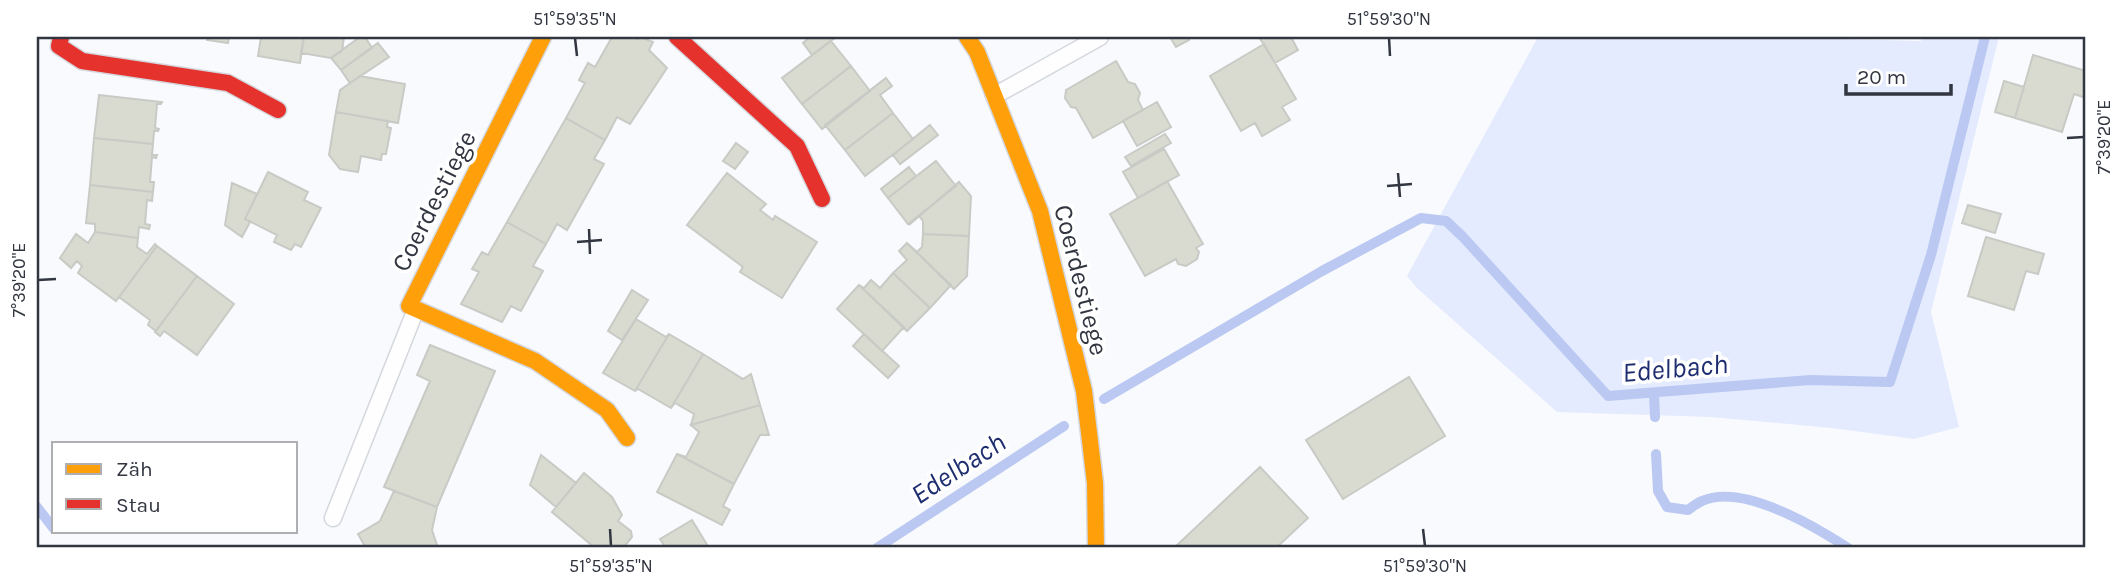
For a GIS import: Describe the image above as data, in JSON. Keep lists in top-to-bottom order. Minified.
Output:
{"streets":{"street":["Coerdestiege"]},"water":["Edelbach"],"legend":["Zäh","Stau"],"scale_bar":"20 m","coordinates":["51°59'35\"N","51°59'30\"N","7°39'20\"E"]}
